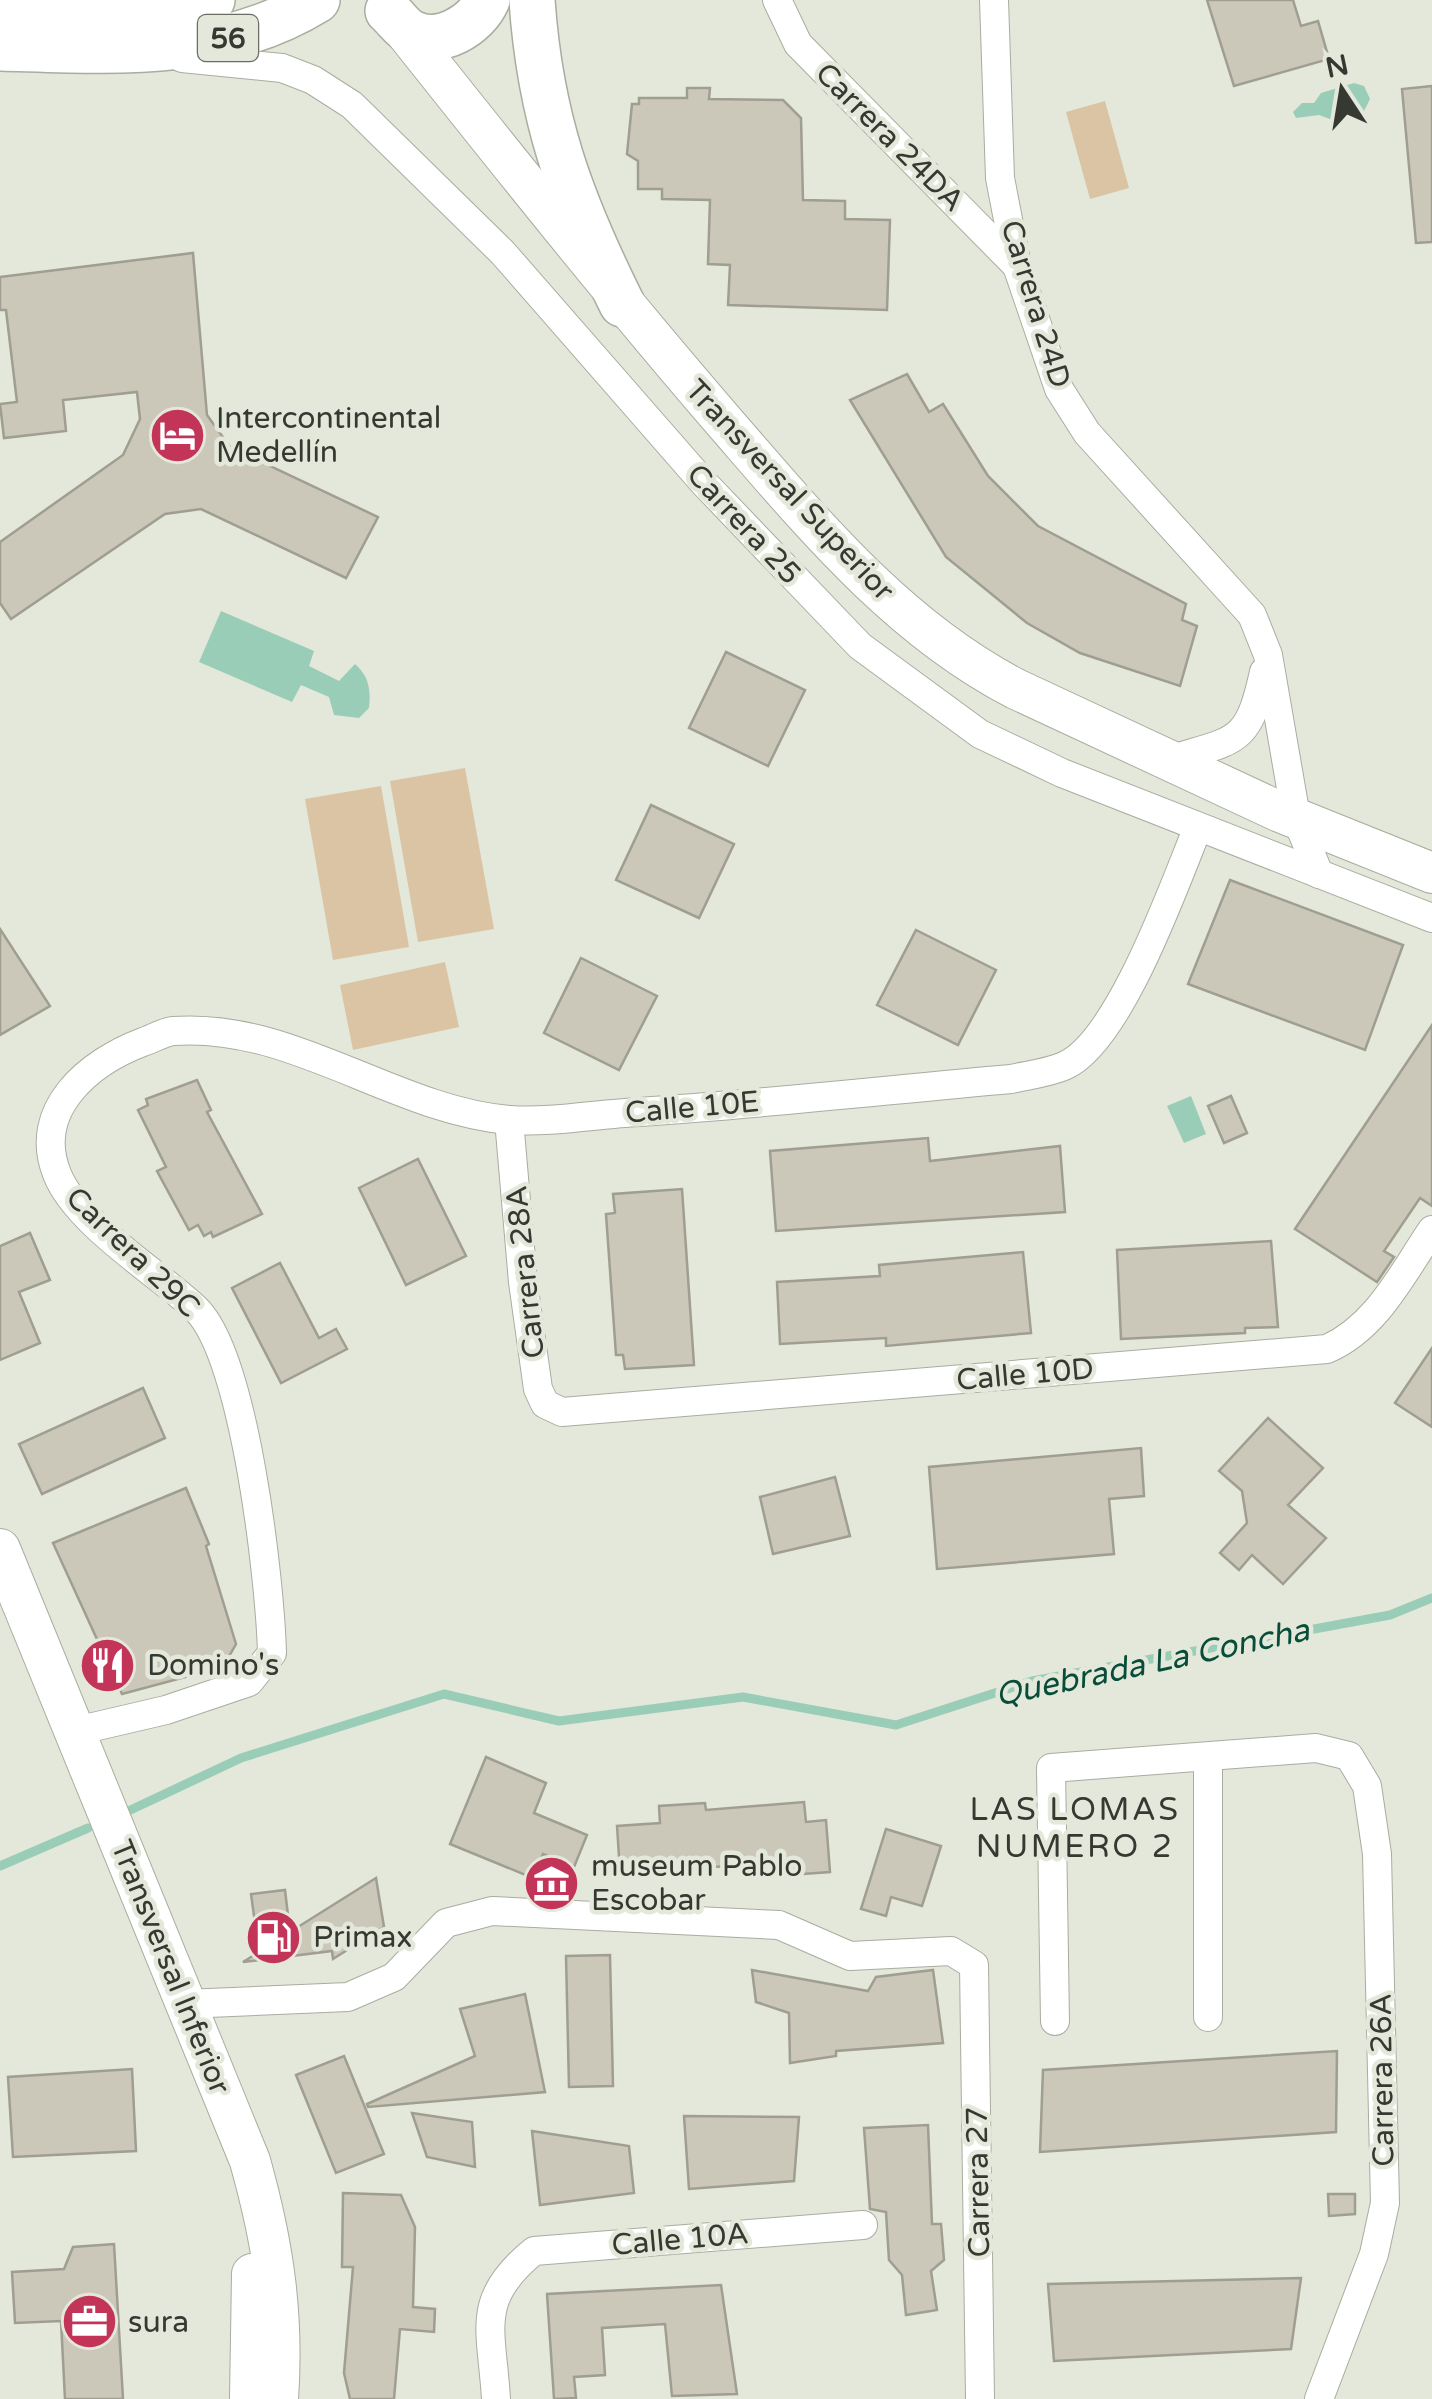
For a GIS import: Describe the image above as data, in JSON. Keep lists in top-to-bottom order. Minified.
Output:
{"streets":{"main road":["56","Transversal Superior","Transversal Inferior"],"street":["Carrera 24DA","Carrera 24D","Carrera 25","Calle 10E","Carrera 29C","Carrera 28A","Calle 10D","Carrera 26A","Carrera 27","Calle 10A"]},"crossings":[["56","Carrera 25"],["Carrera 24DA","Carrera 24D"],["Carrera 24D","Transversal Superior"],["Carrera 24D","Carrera 25"],["Carrera 25","Calle 10E"],["Calle 10E","Carrera 29C"],["Calle 10E","Carrera 28A"],["Carrera 29C","Transversal Inferior"],["Carrera 28A","Calle 10D"],["Transversal Inferior","Carrera 27"]],"districts":["LAS LOMAS NUMERO 2"],"water":["Quebrada La Concha"],"places":{"hotel":["Intercontinental Medellín"],"restaurant":["Domino's"],"museum":["museum Pablo Escobar"],"fuel station":["Primax"],"office":["sura"]},"north":"top"}
